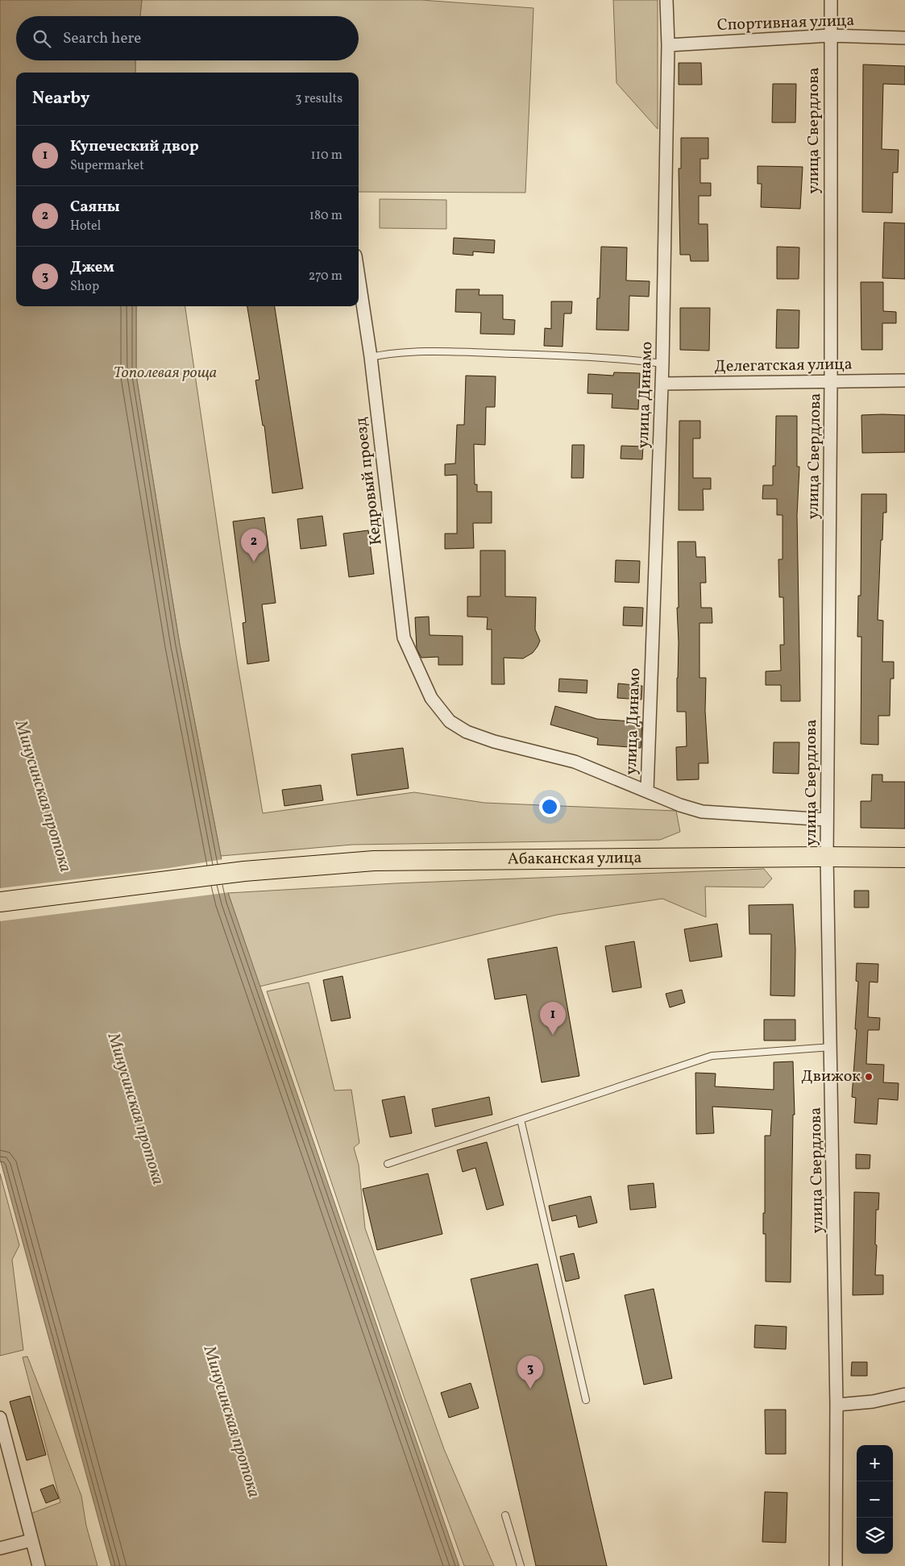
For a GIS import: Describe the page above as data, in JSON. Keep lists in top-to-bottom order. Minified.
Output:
{"streets":{"main road":["Абаканская улица"],"street":["Спортивная улица","улица Свердлова","Делегатская улица","улица Динамо","Кедровый проезд"]},"crossings":[["Спортивная улица","улица Свердлова"],["Спортивная улица","улица Динамо"],["улица Свердлова","Делегатская улица"],["улица Свердлова","Абаканская улица"],["Делегатская улица","улица Динамо"],["улица Динамо","Кедровый проезд"]],"water":["Минусинская протока"],"parks":["Тополевая роща"],"places":["Движок"],"page":{"search":"Search here","heading":["Nearby","3 results"],"list":[{"mark":"1","name":"Купеческий двор","note":"Supermarket","value":"110 m"},{"mark":"2","name":"Саяны","note":"Hotel","value":"180 m"},{"mark":"3","name":"Джем","note":"Shop","value":"270 m"}],"pins":["2","1","3"],"map_buttons":["+","−"]}}
